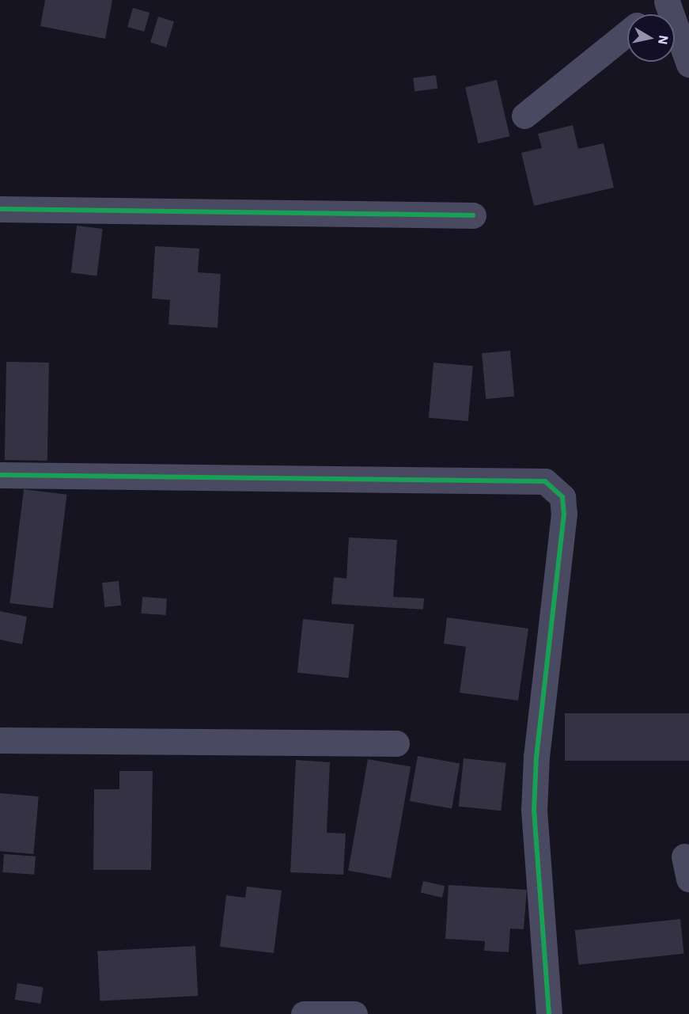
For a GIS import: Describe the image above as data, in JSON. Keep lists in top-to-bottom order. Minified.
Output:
{"north":"right"}
